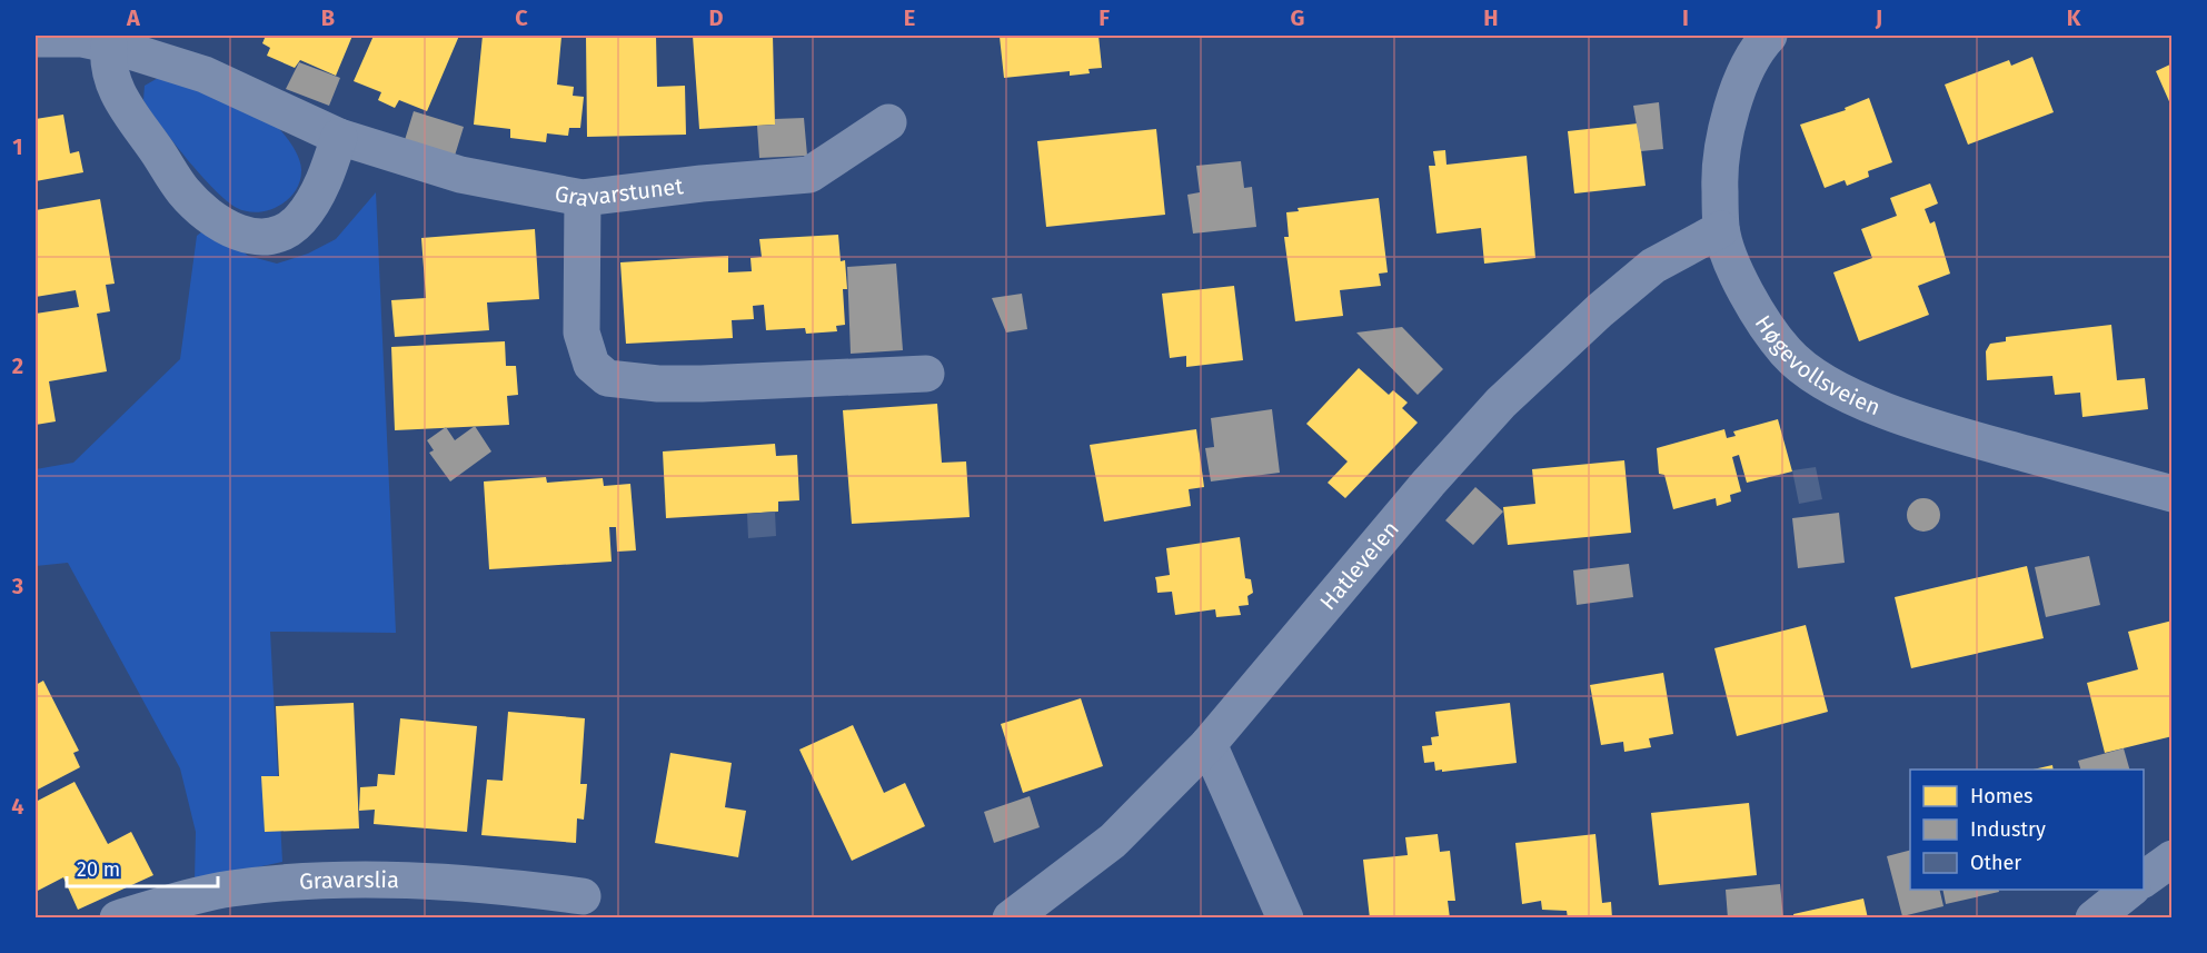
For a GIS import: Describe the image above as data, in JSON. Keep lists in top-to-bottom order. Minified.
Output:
{"streets":{"street":["Gravarstunet","Høgevollsveien","Hatleveien","Gravarslia"]},"crossings":[["Høgevollsveien","Hatleveien"]],"legend":["Homes","Industry","Other"],"scale_bar":"20 m","grid":{"columns":["A","B","C","D","E","F","G","H","I","J","K"],"rows":["1","2","3","4"]}}
